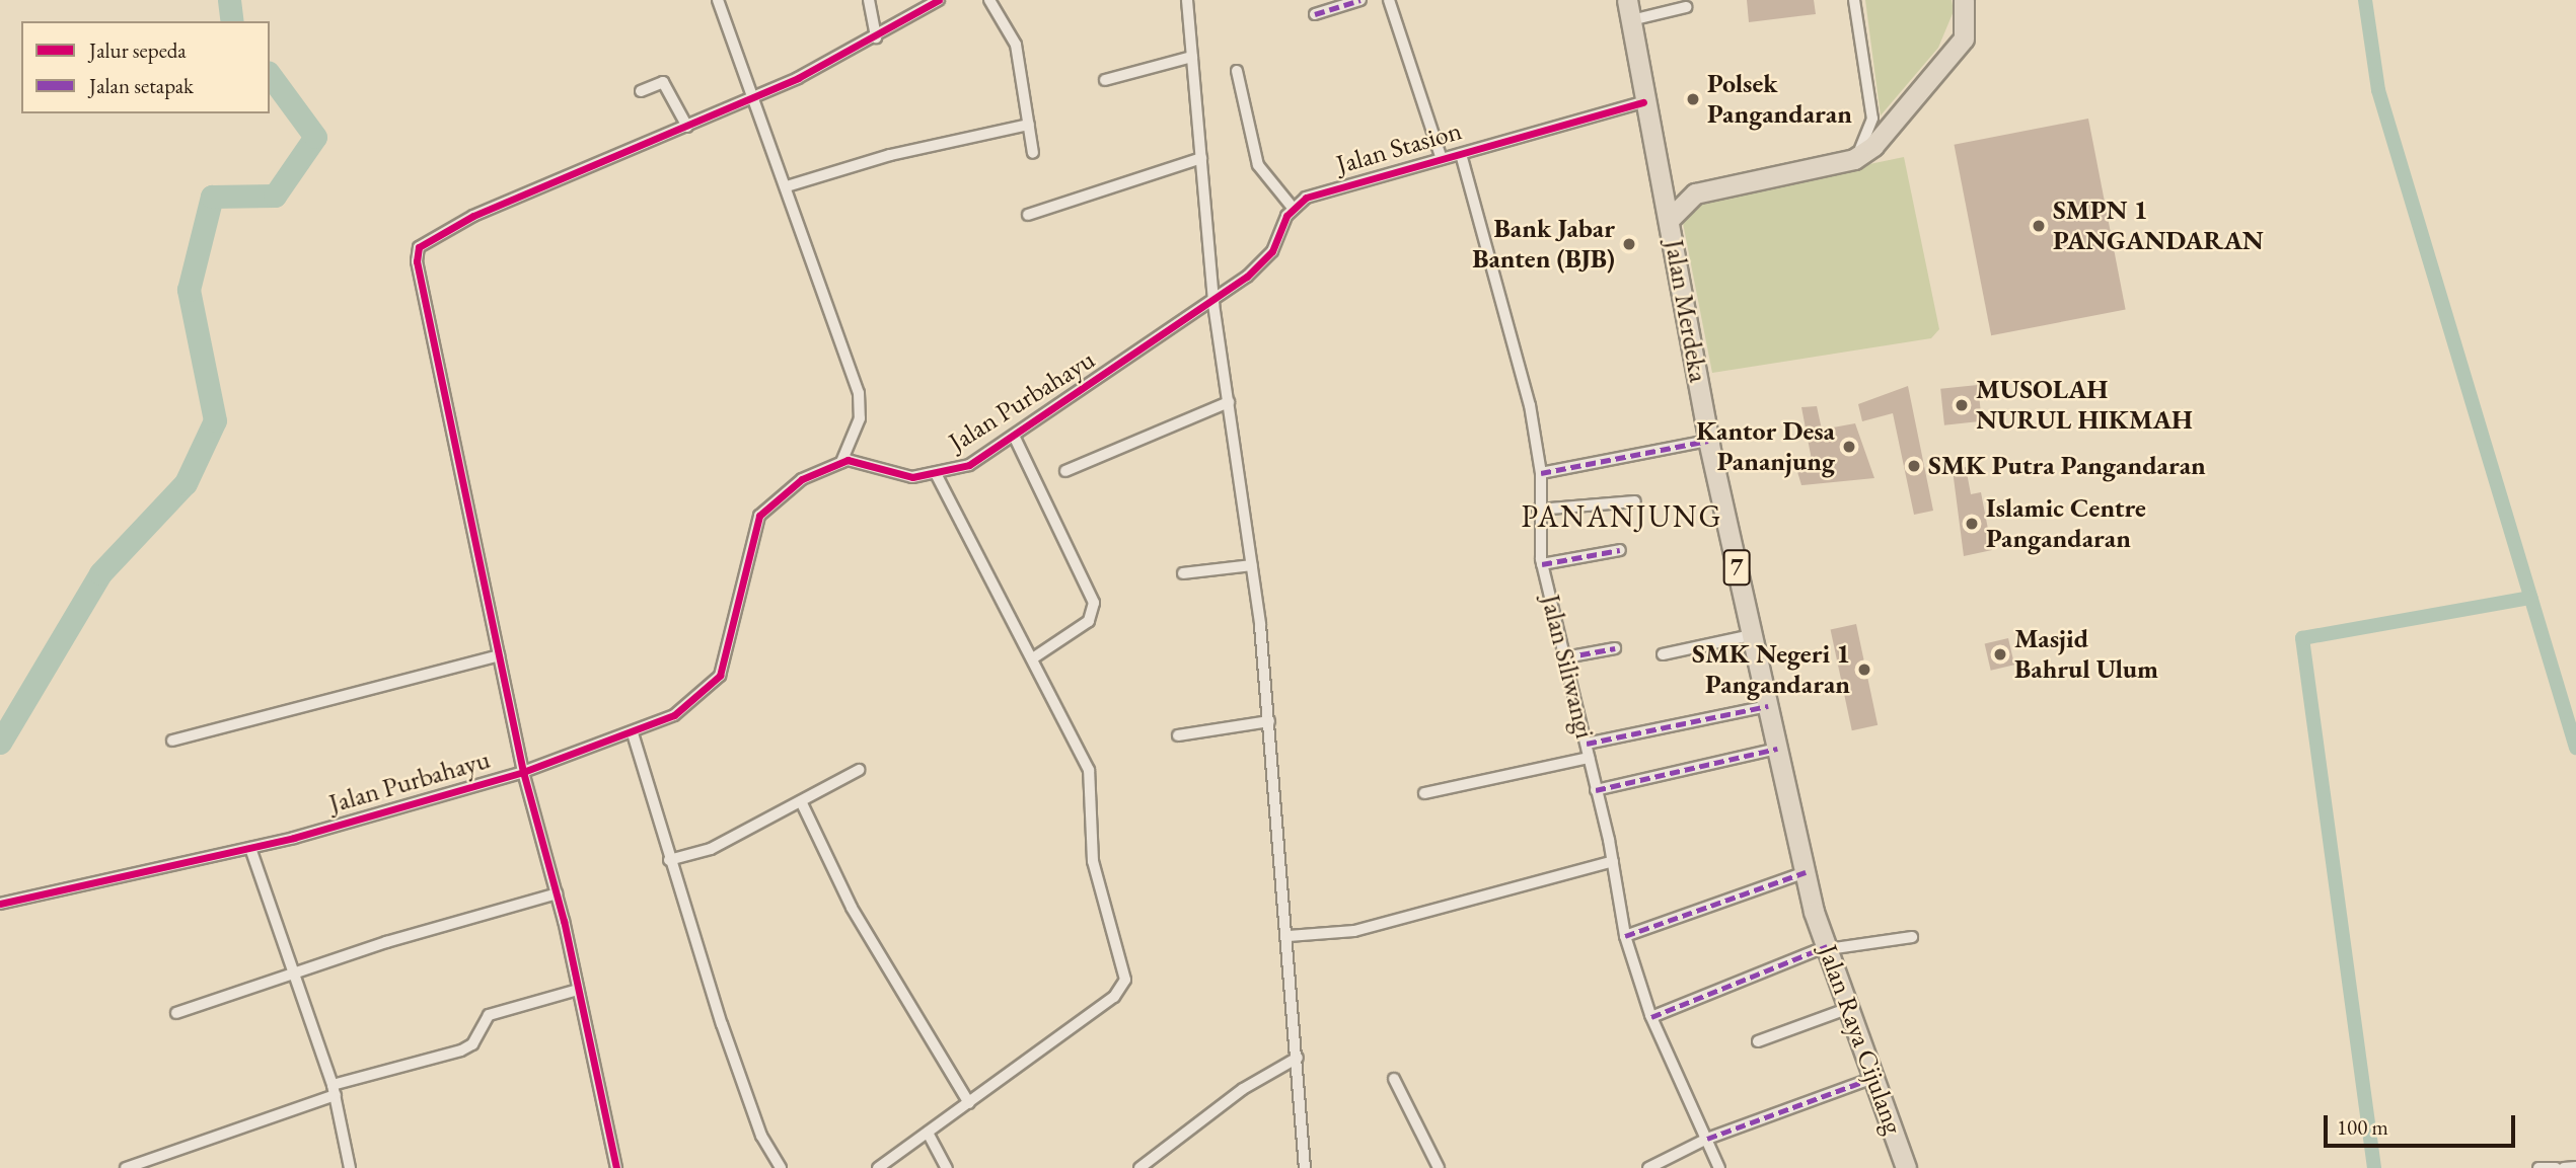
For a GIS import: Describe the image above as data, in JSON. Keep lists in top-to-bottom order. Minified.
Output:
{"streets":{"highway":["Jalan Merdeka","7","Jalan Raya Cijulang"],"street":["Jalan Stasion","Jalan Purbahayu","Jalan Siliwangi"]},"crossings":[["Jalan Stasion","Jalan Merdeka"],["Jalan Stasion","Jalan Siliwangi"],["Jalan Merdeka","Jalan Raya Cijulang"]],"districts":["PANANJUNG"],"places":["Polsek Pangandaran","SMPN 1 PANGANDARAN","Bank Jabar Banten (BJB)","MUSOLAH NURUL HIKMAH","Kantor Desa Pananjung","SMK Putra Pangandaran","Islamic Centre Pangandaran","Masjid Bahrul Ulum","SMK Negeri 1 Pangandaran"],"legend":["Jalur sepeda","Jalan setapak"],"scale_bar":"100 m"}
